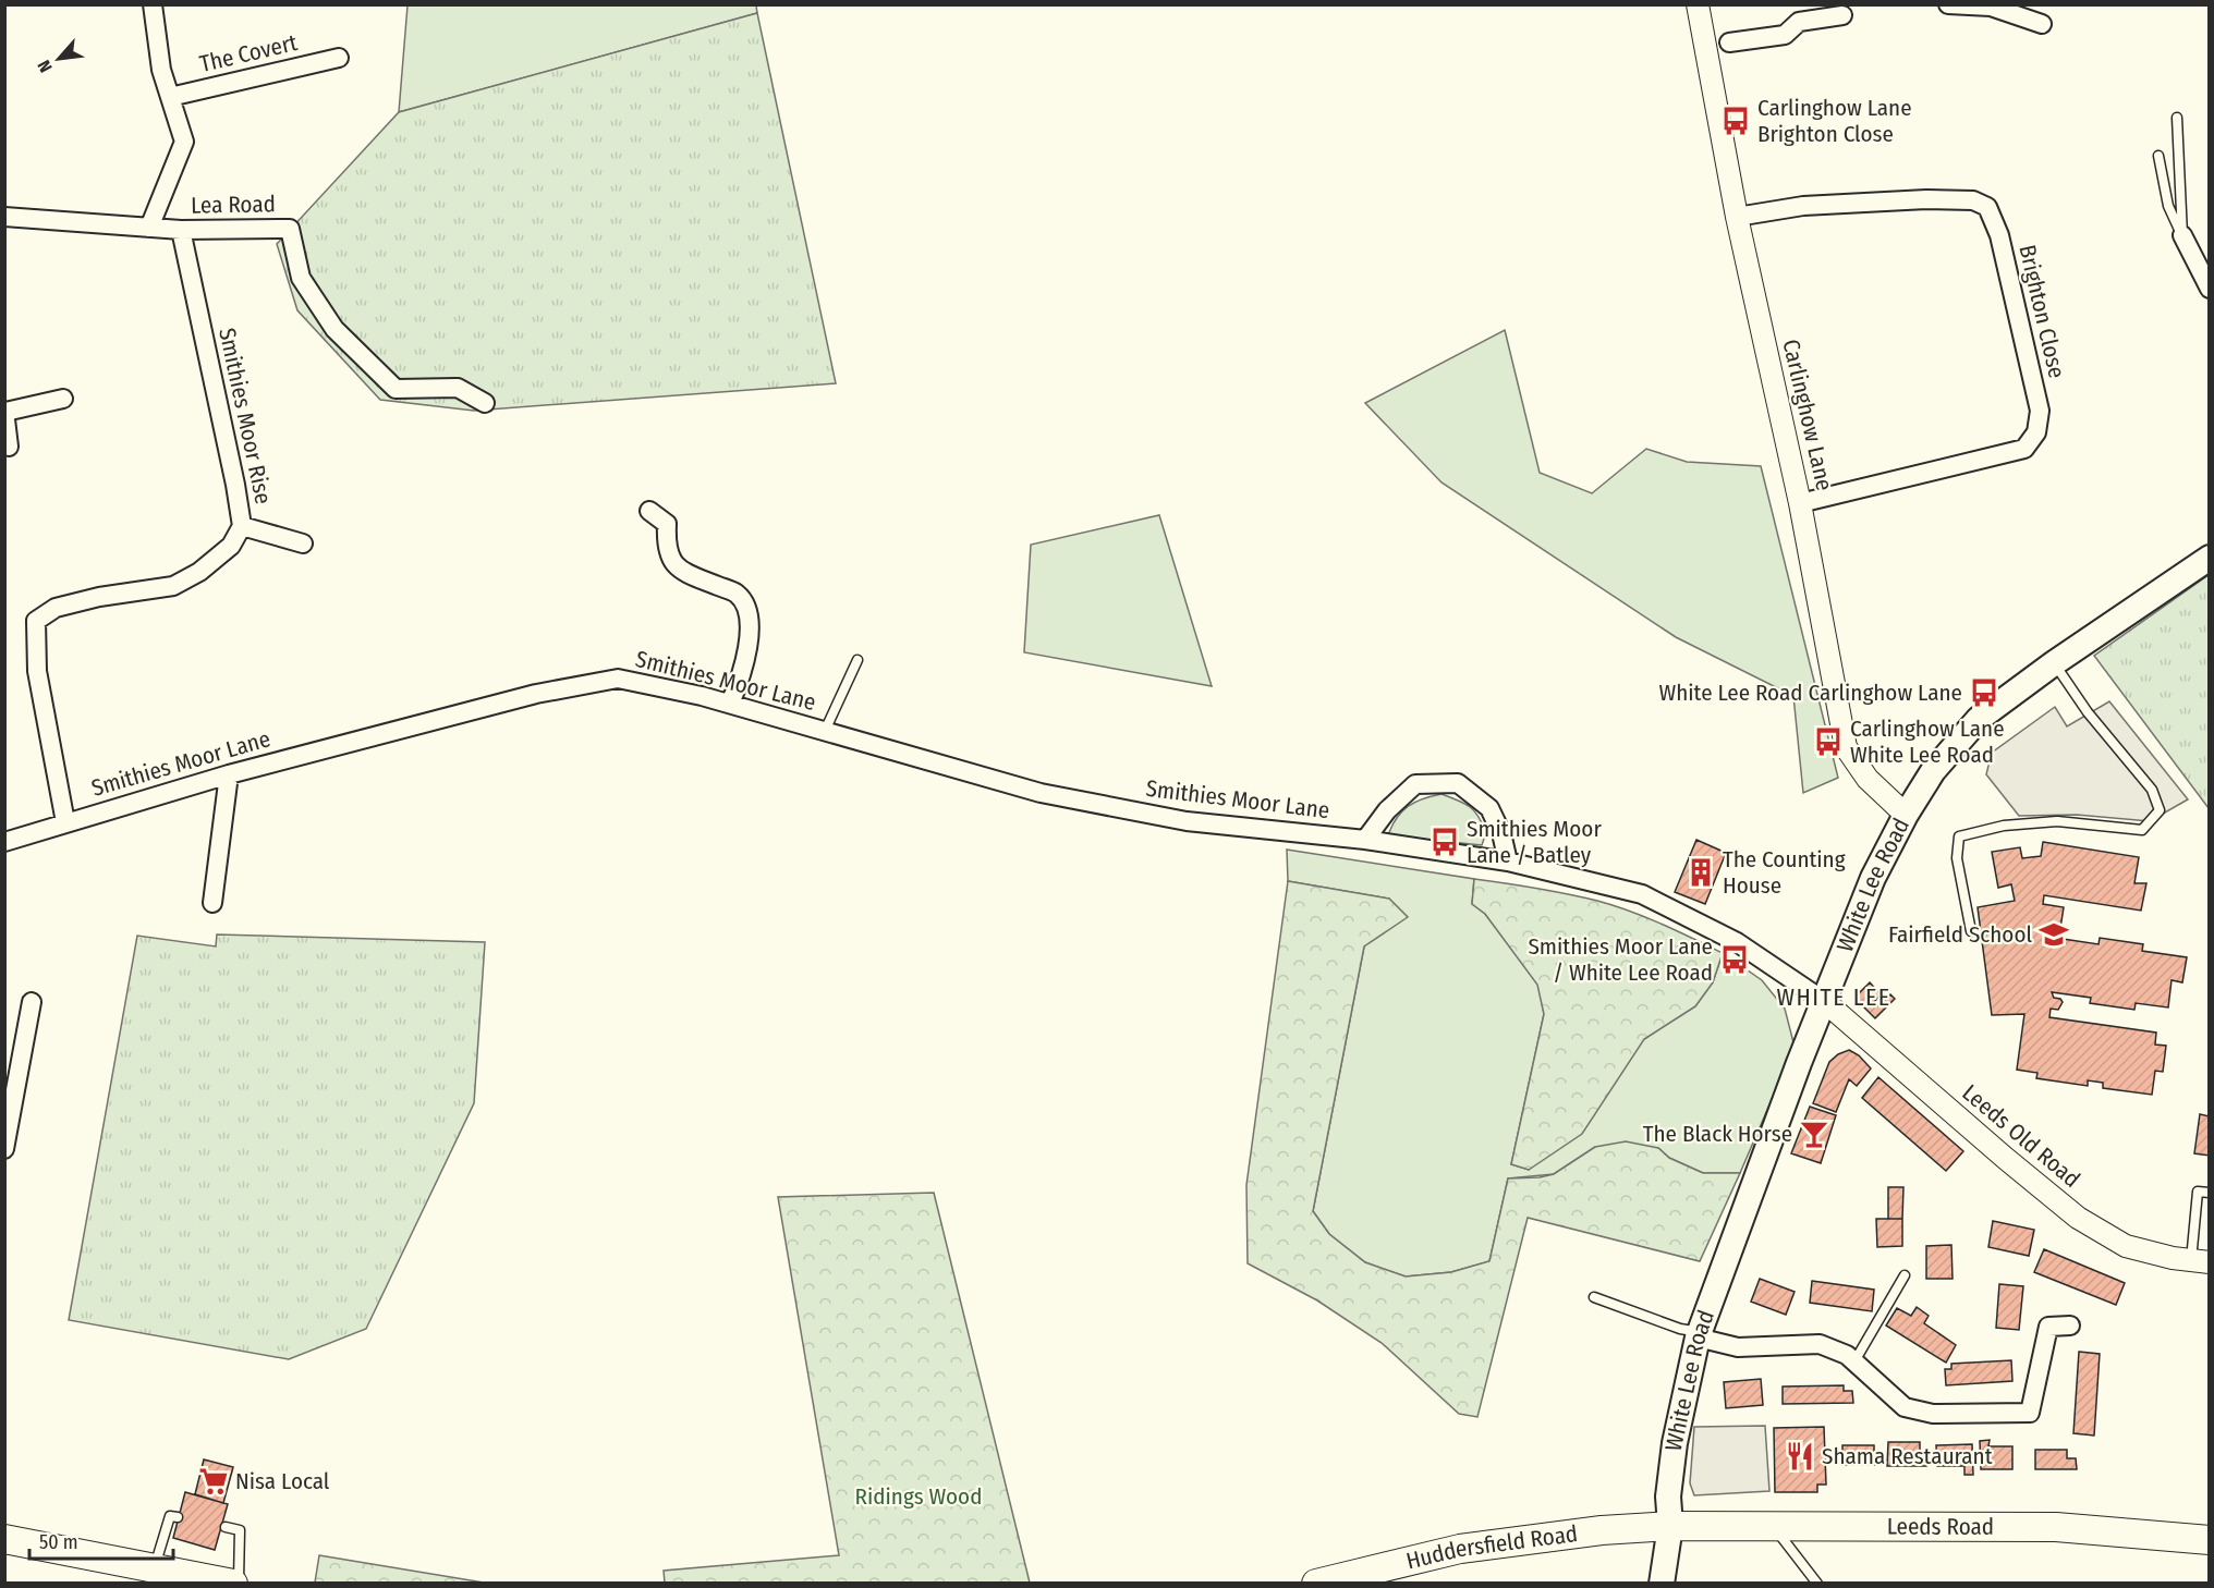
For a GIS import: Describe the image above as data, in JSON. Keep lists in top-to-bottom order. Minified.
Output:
{"streets":{"main road":["White Lee Road","Leeds Road","Huddersfield Road"],"street":["The Covert","Lea Road","Brighton Close","Carlinghow Lane","Smithies Moor Rise","Smithies Moor Lane","Leeds Old Road"]},"crossings":[["Lea Road","Smithies Moor Rise"],["Brighton Close","Carlinghow Lane"],["Carlinghow Lane","White Lee Road"],["Smithies Moor Rise","Smithies Moor Lane"],["Smithies Moor Lane","White Lee Road"],["Smithies Moor Lane","Leeds Old Road"],["White Lee Road","Leeds Old Road"],["White Lee Road","Leeds Road"],["White Lee Road","Huddersfield Road"],["Leeds Road","Huddersfield Road"]],"districts":["WHITE LEE"],"parks":["Ridings Wood"],"places":{"bus stop":["Carlinghow Lane Brighton Close","White Lee Road Carlinghow Lane","Carlinghow Lane White Lee Road","Smithies Moor Lane / Batley","Smithies Moor Lane / White Lee Road"],"building":["The Counting House"],"school or university":["Fairfield School"],"bar":["The Black Horse"],"restaurant":["Shama Restaurant"],"supermarket":["Nisa Local"]},"scale_bar":"50 m","north":"bottom left"}
